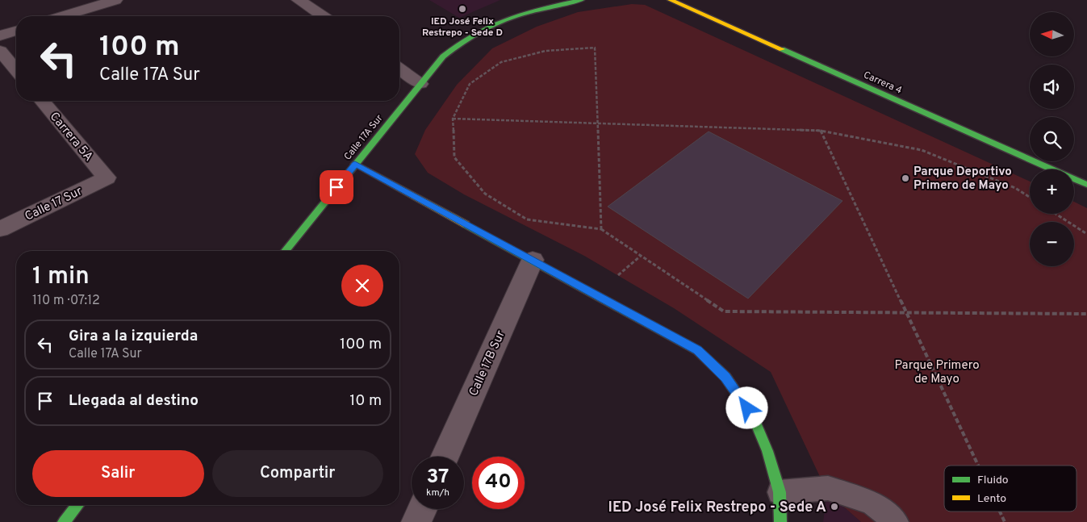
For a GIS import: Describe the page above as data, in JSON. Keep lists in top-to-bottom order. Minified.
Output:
{"streets":{"street":["Carrera 4","Carrera 5A","Calle 17A Sur","Calle 17 Sur","Calle 17B Sur"]},"crossings":[["Carrera 5A","Calle 17 Sur"]],"parks":["Parque Primero de Mayo"],"places":["IED José Felix Restrepo - Sede D","Parque Deportivo Primero de Mayo","IED José Felix Restrepo - Sede A"],"legend":["Fluido","Lento"],"north":"left","page":{"map_buttons":["+","−"],"turn":["100 m","Calle 17A Sur"],"heading":["1 min","110 m · 07:12"],"list":[{"name":"Gira a la izquierda","note":"Calle 17A Sur","value":"100 m"},{"name":"Llegada al destino","value":"10 m"}],"buttons":["Salir","Compartir"],"speed":"37 km/h","limit":"40"}}
